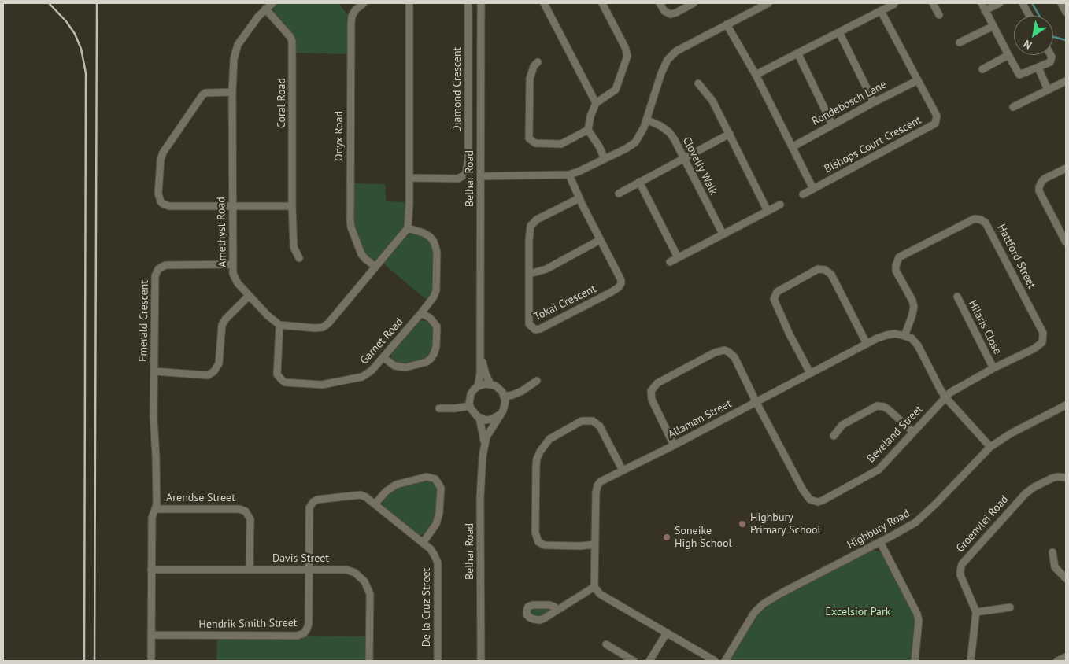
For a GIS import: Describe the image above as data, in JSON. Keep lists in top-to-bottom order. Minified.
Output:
{"streets":{"street":["Diamond Crescent","Coral Road","Rondebosch Lane","Onyx Road","Bishops Court Crescent","Clovelly Walk","Belhar Road","Amethyst Road","Hattford Street","Tokai Crescent","Emerald Crescent","Hilaris Close","Garnet Road","Allaman Street","Beveland Street","Arendse Street","Groenvlei Road","Highbury Road","Davis Street","De la Cruz Street","Hendrik Smith Street"]},"crossings":[["Coral Road","Amethyst Road"],["Rondebosch Lane","Bishops Court Crescent"],["Amethyst Road","Emerald Crescent"],["Amethyst Road","Garnet Road"],["Hattford Street","Hilaris Close"],["Hattford Street","Allaman Street"],["Hattford Street","Beveland Street"],["Allaman Street","Beveland Street"],["Arendse Street","Davis Street"],["Arendse Street","Hendrik Smith Street"],["Davis Street","De la Cruz Street"],["Davis Street","Hendrik Smith Street"],["De la Cruz Street","Hendrik Smith Street"]],"parks":["Excelsior Park"],"places":["Highbury Primary School","Soneike High School"],"north":"bottom left"}
